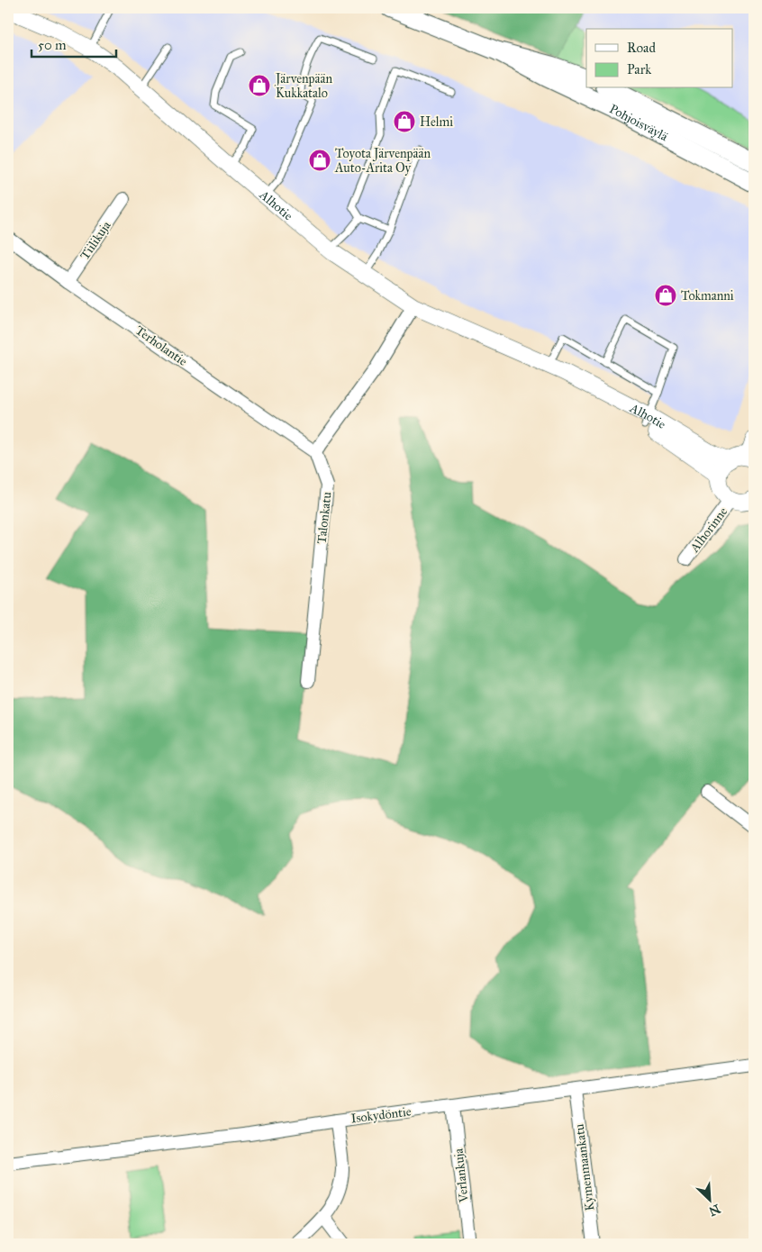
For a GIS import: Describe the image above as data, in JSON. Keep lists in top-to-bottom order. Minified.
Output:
{"streets":{"main road":["Pohjoisväylä"],"street":["Alhotie","Tiilikuja","Terholantie","Talonkatu","Alhorinne","Isokydöntie","Kymenmaankatu","Verlankuja"]},"crossings":[["Tiilikuja","Terholantie"],["Terholantie","Talonkatu"],["Isokydöntie","Kymenmaankatu"],["Isokydöntie","Verlankuja"]],"places":{"shop":["Järvenpään Kukkatalo","Helmi","Toyota Järvenpään Auto-Arita Oy","Tokmanni"]},"legend":["Road","Park"],"scale_bar":"50 m","north":"bottom right"}
